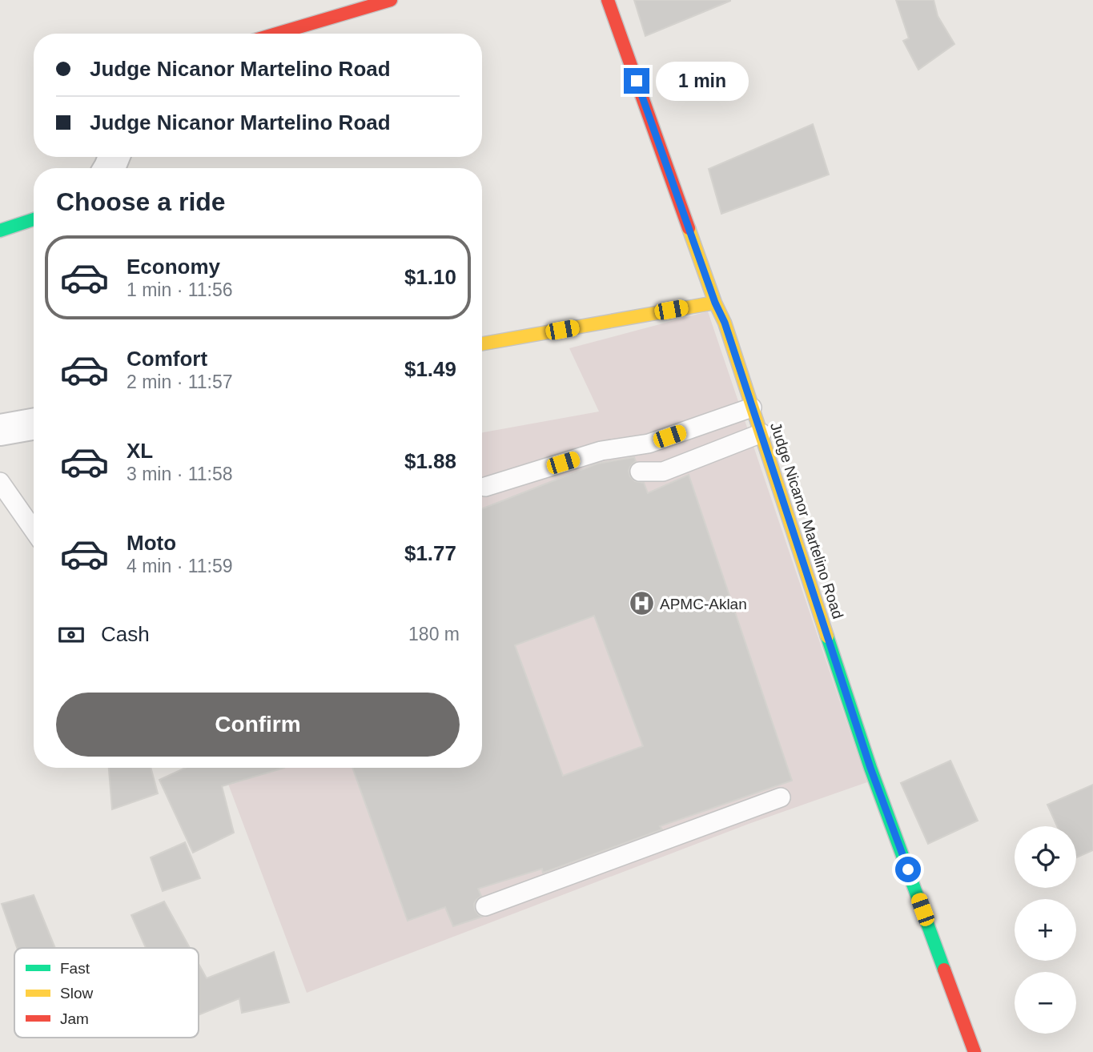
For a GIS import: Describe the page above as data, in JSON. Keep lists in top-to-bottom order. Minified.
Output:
{"streets":{"main road":["Judge Nicanor Martelino Road"]},"places":{"hospital":["APMC-Aklan"]},"legend":["Fast","Slow","Jam"],"page":{"banner":["Judge Nicanor Martelino Road","Judge Nicanor Martelino Road"],"bubble":"1 min","heading":"Choose a ride","list":[{"name":"Economy","note":"1 min · 11:56","value":"$1.10"},{"name":"Comfort","note":"2 min · 11:57","value":"$1.49"},{"name":"XL","note":"3 min · 11:58","value":"$1.88"},{"name":"Moto","note":"4 min · 11:59","value":"$1.77"}],"pay":["Cash","180 m"],"buttons":"Confirm","map_buttons":["+","−"]}}
